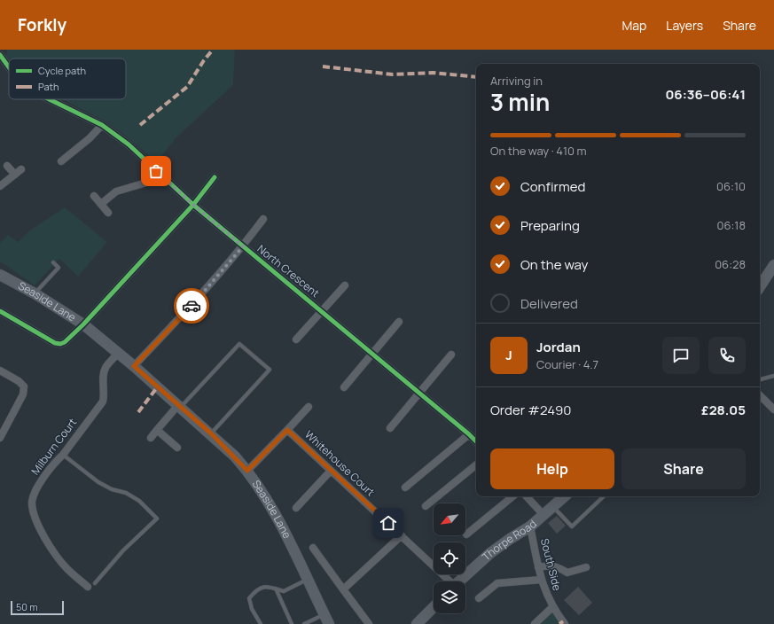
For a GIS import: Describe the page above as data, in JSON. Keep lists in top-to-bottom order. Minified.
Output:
{"streets":{"main road":["Seaside Lane","Thorpe Road"],"street":["North Crescent","Milburn Court","Whitehouse Court","South Side"]},"crossings":[["Seaside Lane","Milburn Court"],["Thorpe Road","South Side"]],"legend":["Cycle path","Path"],"scale_bar":"50 m","north":"bottom left","page":{"header":"Forkly","nav":["Map","Layers","Share"],"heading":["3 min","Arriving in","06:36–06:41"],"panel":["Jordan","Courier · 4.7","Order #2490","£28.05"],"bar":"On the way · 410 m","list":[["Confirmed","06:10"],["Preparing","06:18"],["On the way","06:28"],"Delivered"],"round":"J","buttons":["Help","Share"],"scale":"50 m"}}
